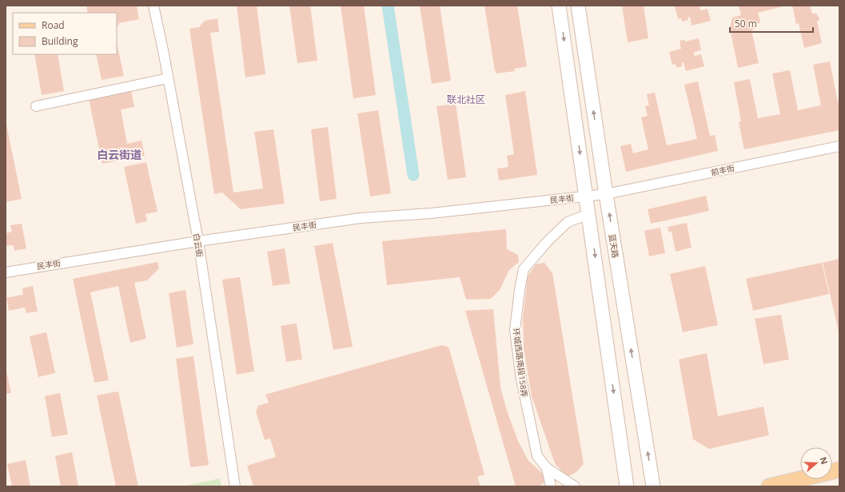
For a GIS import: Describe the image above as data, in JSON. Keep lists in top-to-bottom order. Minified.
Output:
{"streets":{"street":["前丰街","民丰街","白云街","蓝天路","环城西路南段158弄"]},"crossings":[["前丰街","民丰街"],["前丰街","蓝天路"],["民丰街","白云街"],["民丰街","蓝天路"]],"districts":["联北社区","白云街道"],"legend":["Road","Building"],"scale_bar":"50 m","north":"right"}
